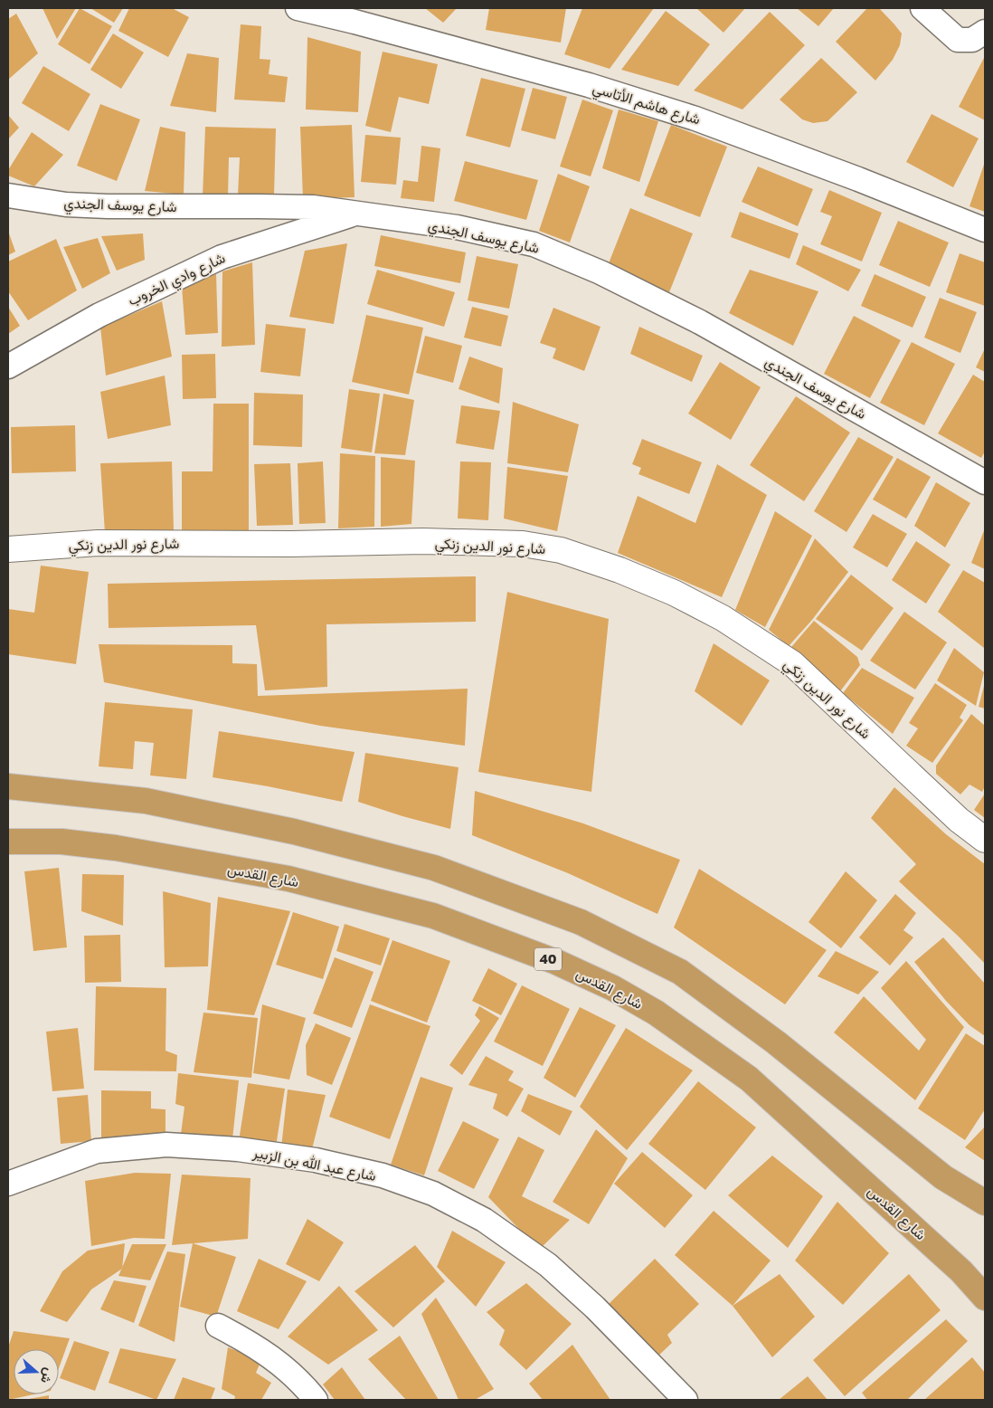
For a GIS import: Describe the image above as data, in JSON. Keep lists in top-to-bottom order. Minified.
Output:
{"streets":{"highway":["شارع القدس","40"],"street":["شارع هاشم الأتاسي","شارع يوسف الجندي","شارع وادي الخروب","شارع نور الدين زنكي","شارع عبد الله بن الزبير"]},"crossings":[["شارع يوسف الجندي","شارع وادي الخروب"]],"north":"right"}
